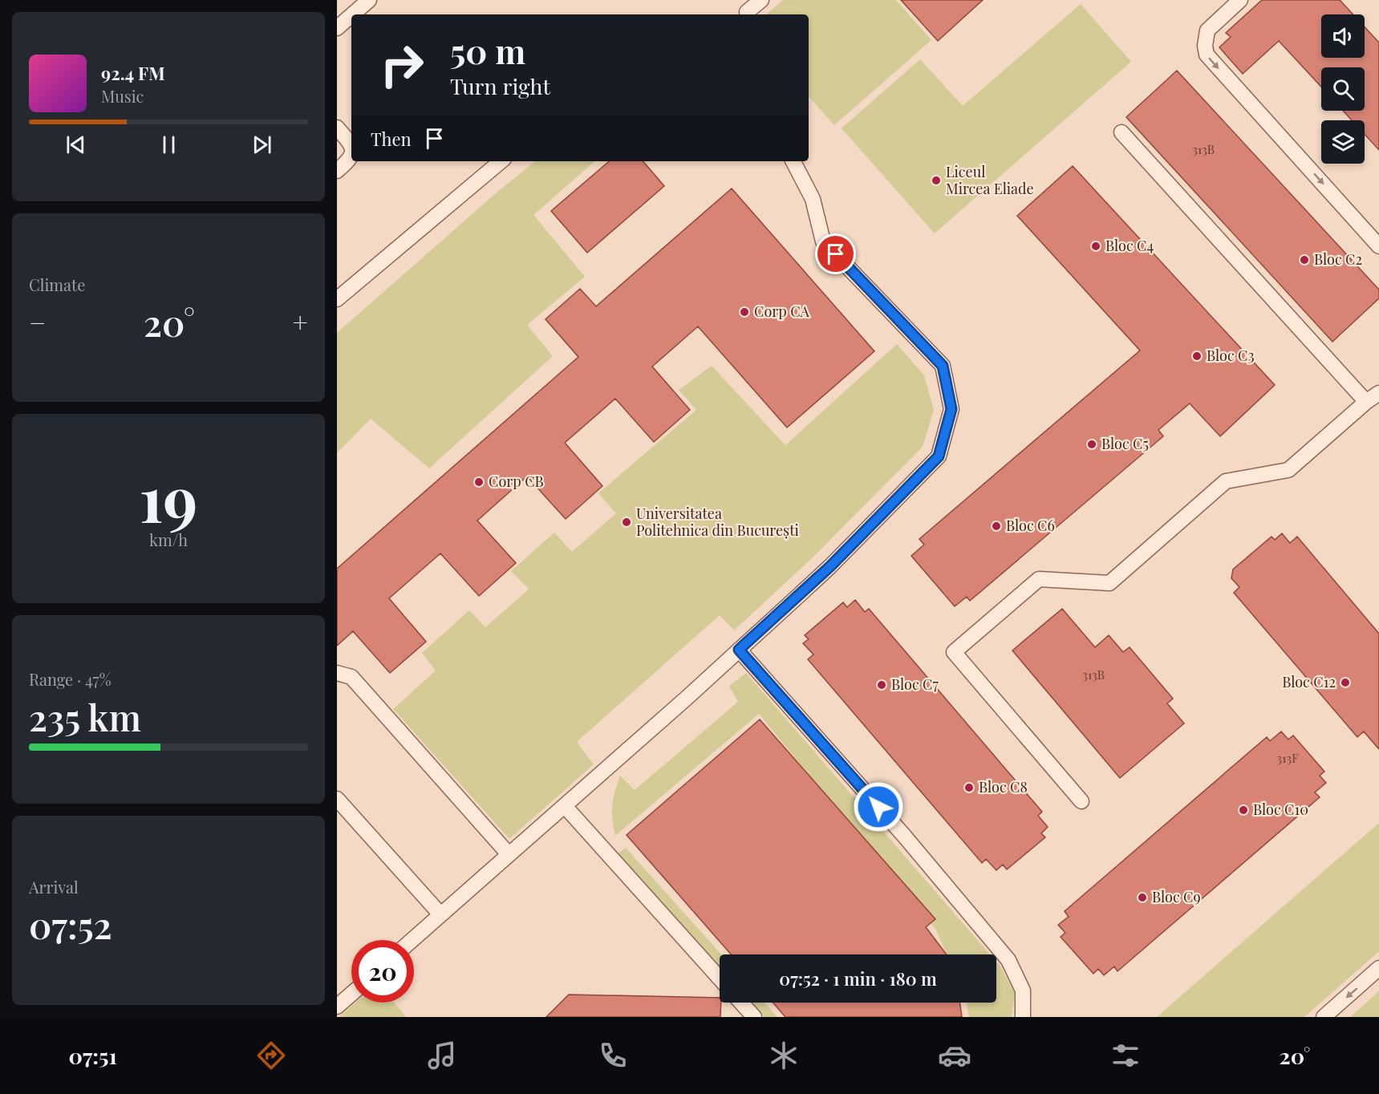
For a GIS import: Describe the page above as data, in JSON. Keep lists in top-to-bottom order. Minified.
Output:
{"places":["Liceul Mircea Eliade","Bloc C4","Bloc C2","Corp CA","Bloc C3","Bloc C5","Corp CB","Universitatea Politehnica din București","Bloc C6","Bloc C12","Bloc C7","Bloc C8","Bloc C10","Bloc C9"],"house_numbers":["313B","313B","313F"],"page":{"turn":["50 m","Turn right"],"song":["92.4 FM","Music"],"then":"Then","tile":["Climate",["19","km/h"],["Range · 47%","235 km"],["Arrival","07:52"]],"heat":["−","20°","+"],"limit":"20","trip":"07:52 · 1 min · 180 m","tabs":["07:51","20°"]}}
